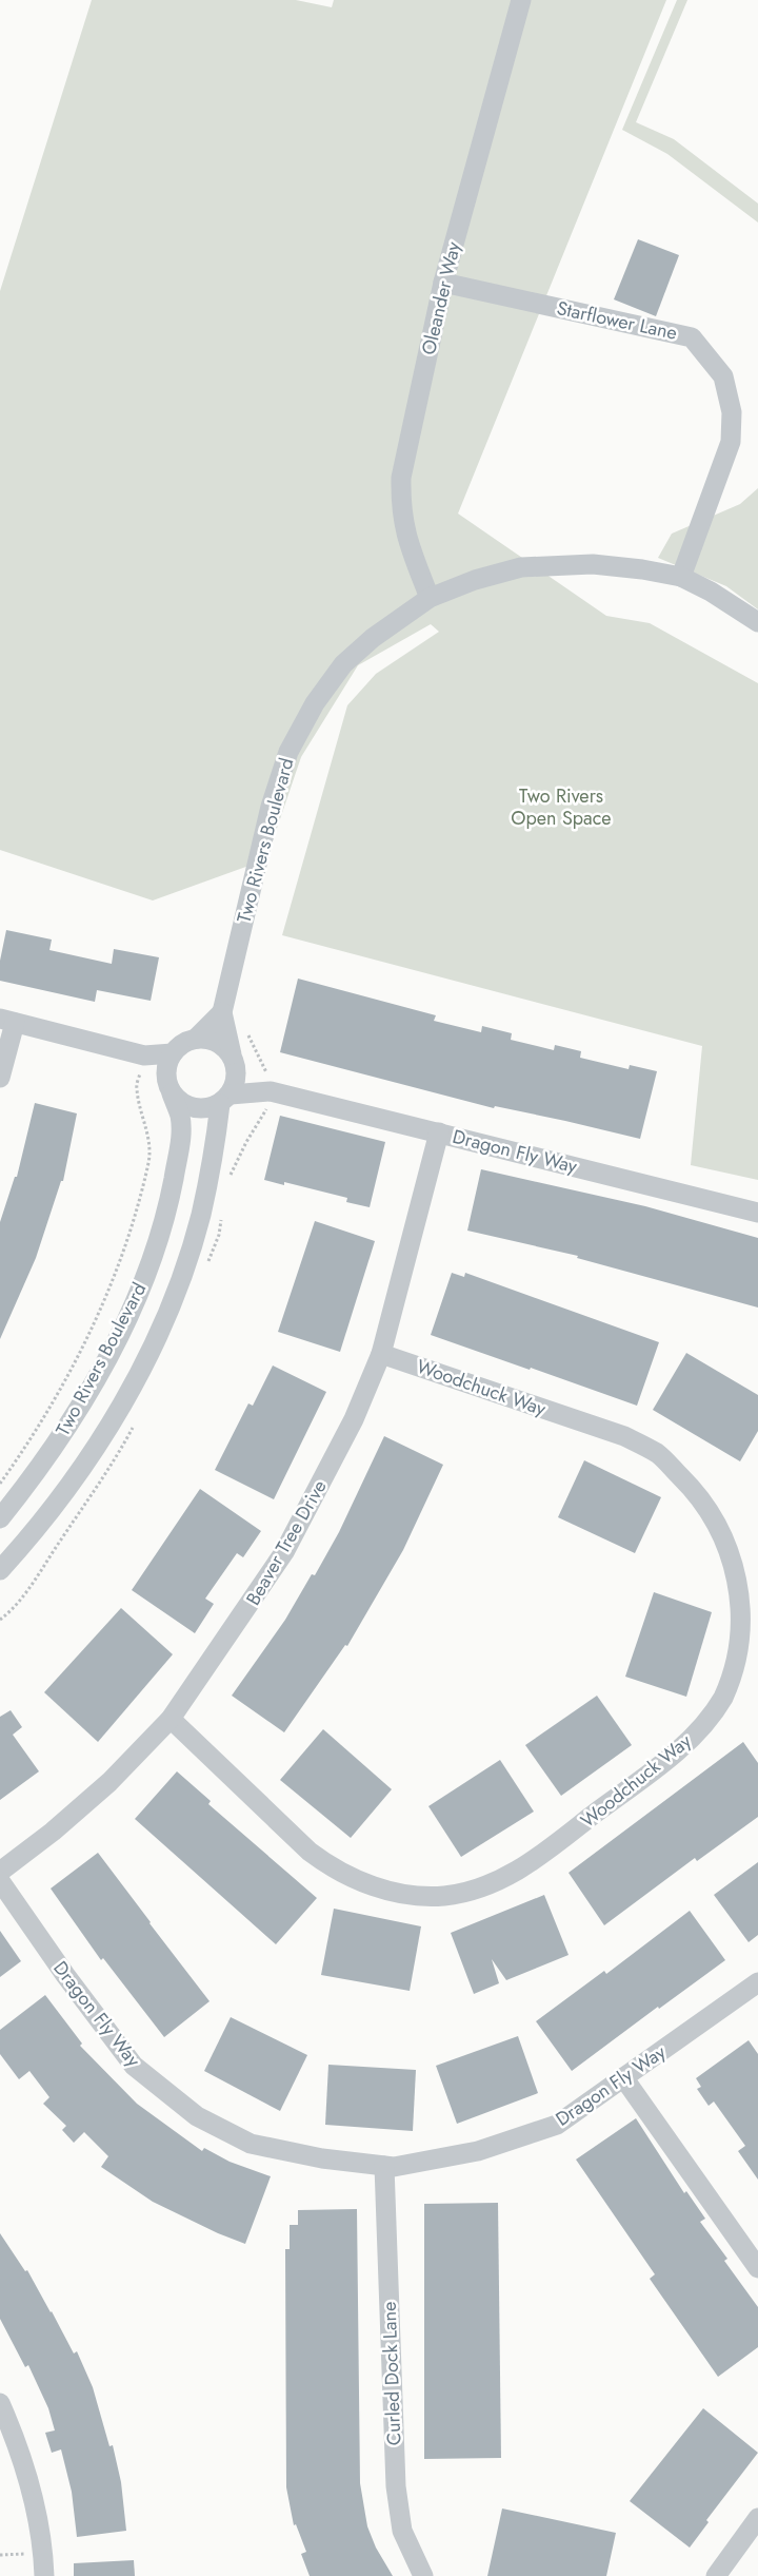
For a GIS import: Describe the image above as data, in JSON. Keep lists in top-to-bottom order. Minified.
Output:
{"streets":{"street":["Oleander Way","Starflower Lane","Two Rivers Boulevard","Dragon Fly Way","Woodchuck Way","Beaver Tree Drive","Curled Dock Lane"]},"crossings":[["Oleander Way","Starflower Lane"],["Oleander Way","Two Rivers Boulevard"],["Starflower Lane","Two Rivers Boulevard"],["Two Rivers Boulevard","Dragon Fly Way"],["Dragon Fly Way","Beaver Tree Drive"],["Dragon Fly Way","Curled Dock Lane"],["Woodchuck Way","Beaver Tree Drive"]],"parks":["Two Rivers Open Space"]}
